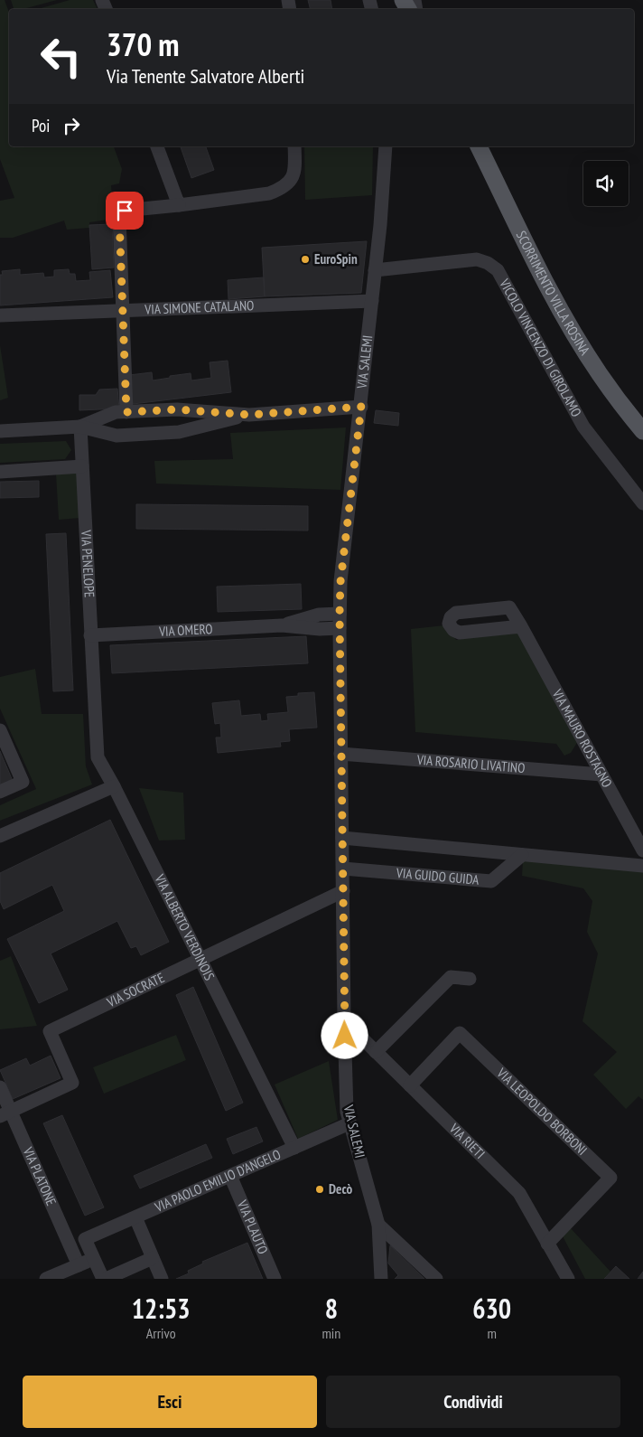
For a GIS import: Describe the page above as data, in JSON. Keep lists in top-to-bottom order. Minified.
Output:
{"streets":{"main road":["SCORRIMENTO VILLA ROSINA"],"street":["VIA SIMONE CATALANO","VICOLO VINCENZO DI GIROLAMO","VIA SALEMI","VIA PENELOPE","VIA OMERO","VIA MAURO ROSTAGNO","VIA ROSARIO LIVATINO","VIA GUIDO GUIDA","VIA ALBERTO VERDINOIS","VIA SOCRATE","VIA LEOPOLDO BORBONI","VIA RIETI","VIA PLATONE","VIA PAOLO EMILIO D'ANGELO","VIA PLAUTO"]},"crossings":[["VIA SIMONE CATALANO","VIA SALEMI"],["VICOLO VINCENZO DI GIROLAMO","VIA SALEMI"],["VIA SALEMI","VIA ROSARIO LIVATINO"],["VIA SALEMI","VIA GUIDO GUIDA"],["VIA SALEMI","VIA SOCRATE"],["VIA SALEMI","VIA RIETI"],["VIA SALEMI","VIA PAOLO EMILIO D'ANGELO"],["VIA PENELOPE","VIA OMERO"],["VIA PENELOPE","VIA ALBERTO VERDINOIS"],["VIA MAURO ROSTAGNO","VIA ROSARIO LIVATINO"],["VIA ALBERTO VERDINOIS","VIA SOCRATE"],["VIA ALBERTO VERDINOIS","VIA PAOLO EMILIO D'ANGELO"],["VIA SOCRATE","VIA PLATONE"],["VIA LEOPOLDO BORBONI","VIA RIETI"],["VIA PAOLO EMILIO D'ANGELO","VIA PLAUTO"]],"places":["EuroSpin","Decò"],"page":{"turn":["370 m","Via Tenente Salvatore Alberti"],"then":"Poi","eta":["12:53","Arrivo","8","min","630","m"],"buttons":["Esci","Condividi"]}}
